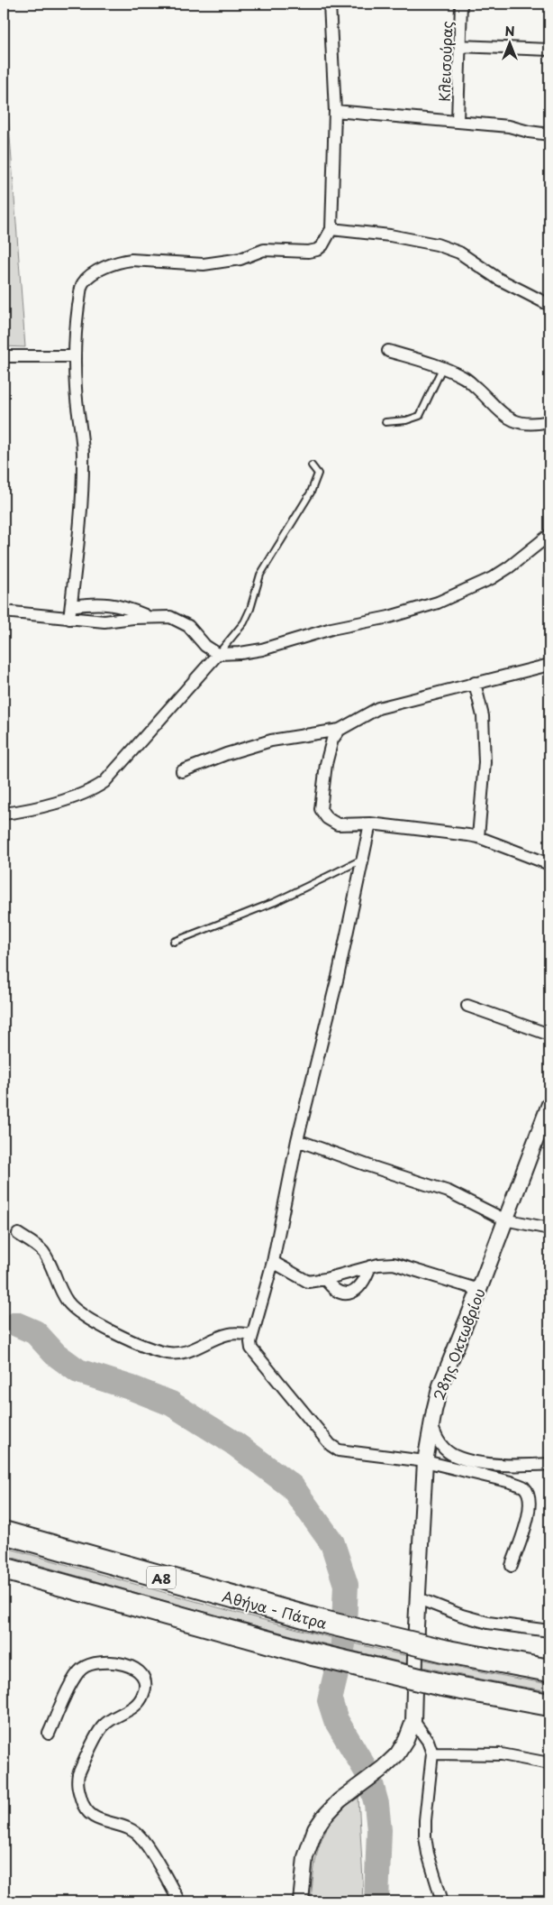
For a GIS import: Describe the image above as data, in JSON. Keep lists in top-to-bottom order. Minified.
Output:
{"streets":{"highway":["Α8","Αθήνα - Πάτρα"],"street":["Κλεισούρας","28ης Οκτωβρίου"]},"north":"top"}
